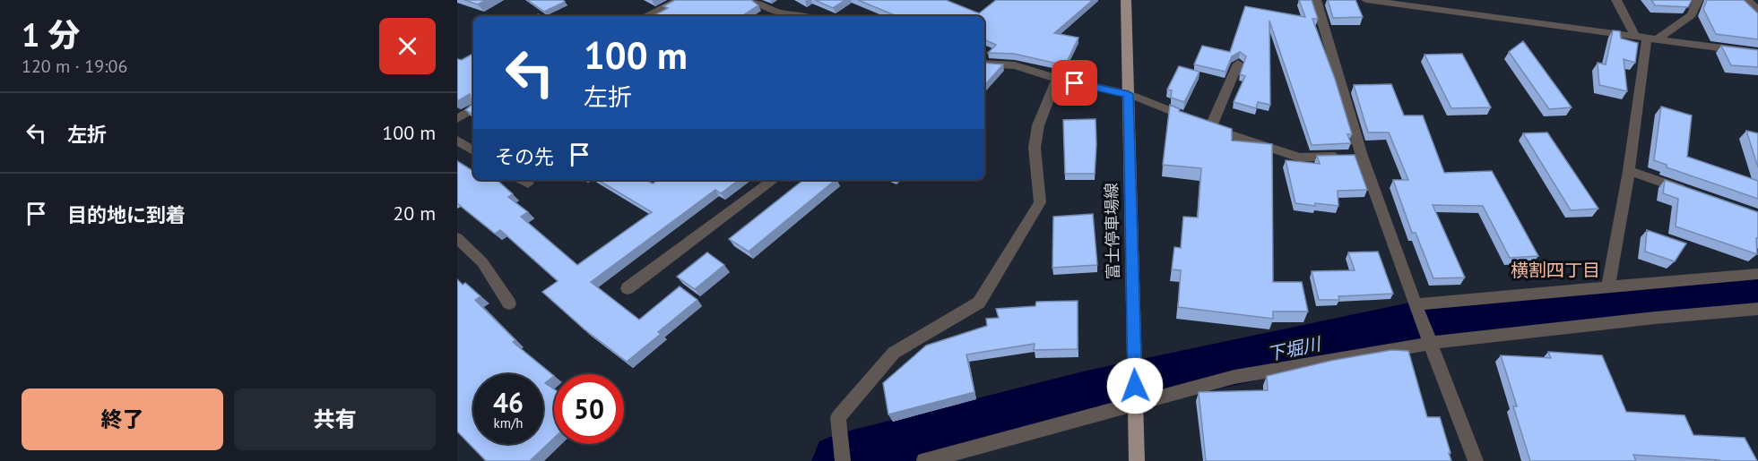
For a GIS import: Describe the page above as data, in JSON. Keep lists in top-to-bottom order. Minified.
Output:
{"streets":{"main road":["富士停車場線"]},"districts":["横割四丁目"],"water":["下堀川"],"page":{"heading":["1 分","120 m · 19:06"],"turn":["100 m","左折"],"list":[{"name":"左折","value":"100 m"},{"name":"目的地に到着","value":"20 m"}],"then":"その先","speed":"46 km/h","limit":"50","buttons":["終了","共有"]}}
